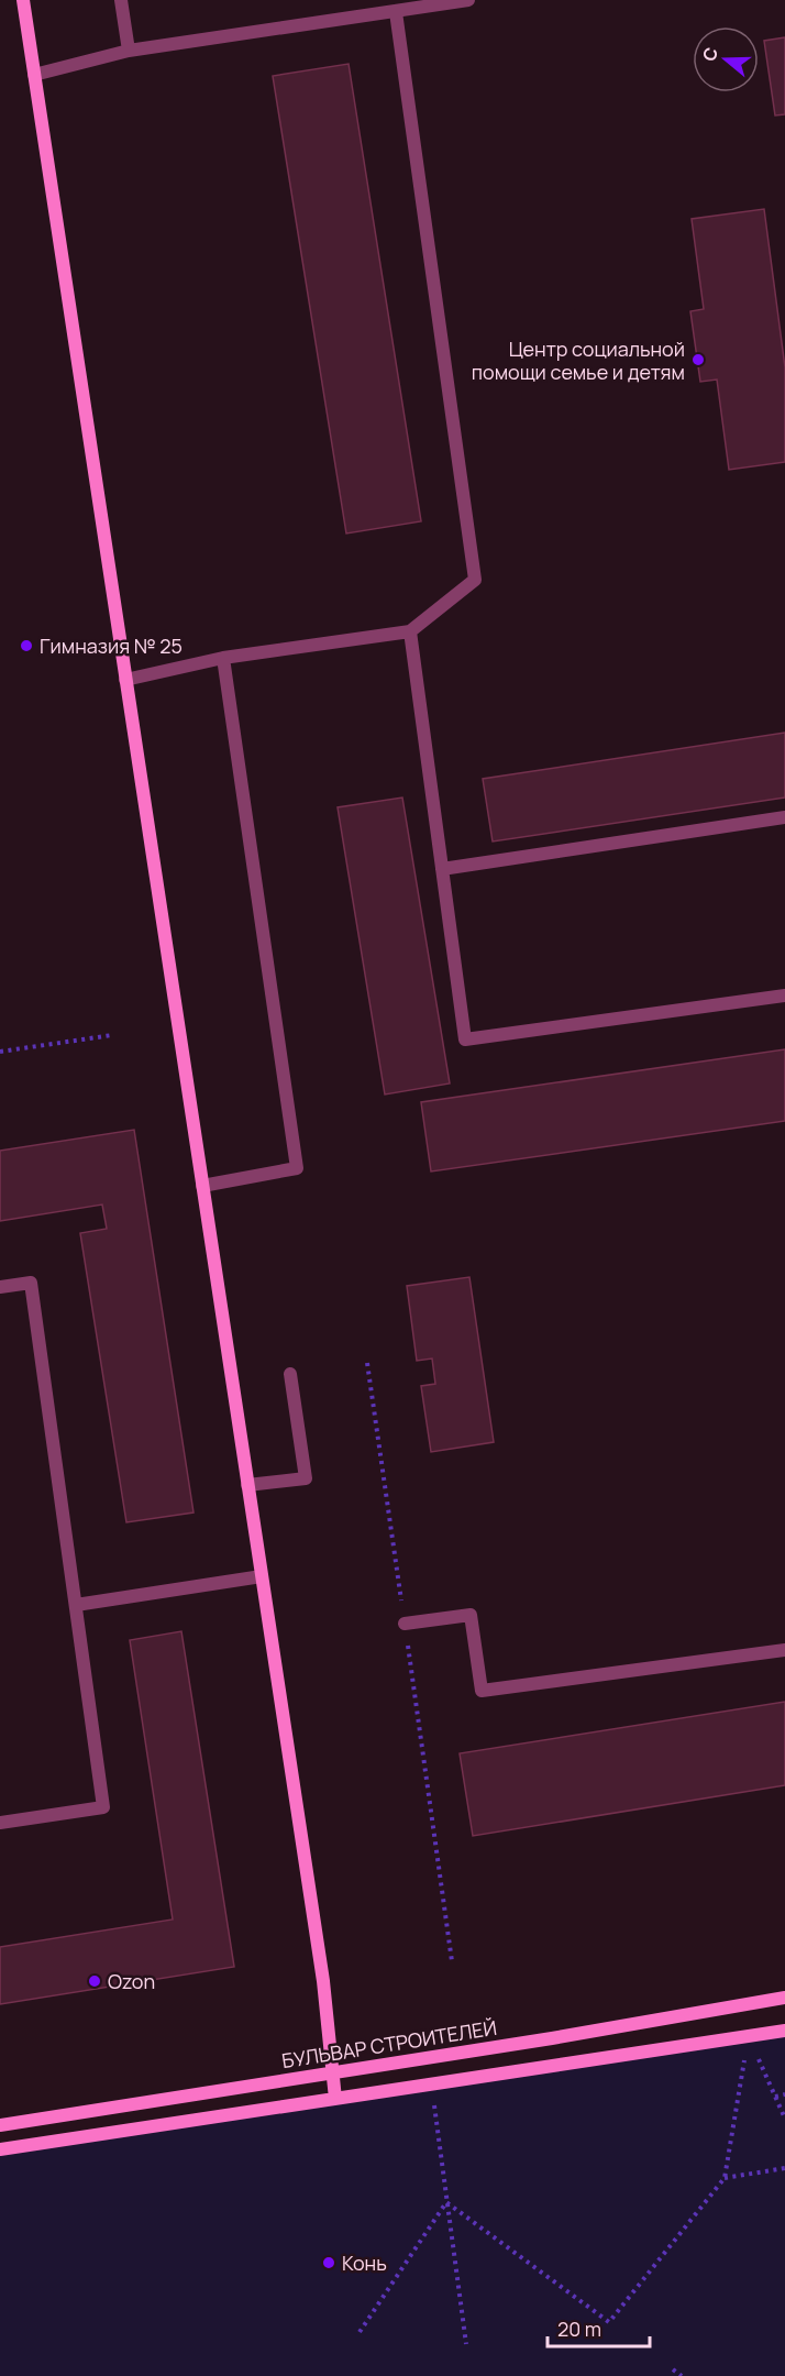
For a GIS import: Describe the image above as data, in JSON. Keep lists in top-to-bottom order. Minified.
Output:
{"streets":{"street":["БУЛЬВАР СТРОИТЕЛЕЙ"]},"places":["Центр социальной помощи семье и детям","Гимназия № 25","Ozon","Конь"],"scale_bar":"20 m","north":"left"}
